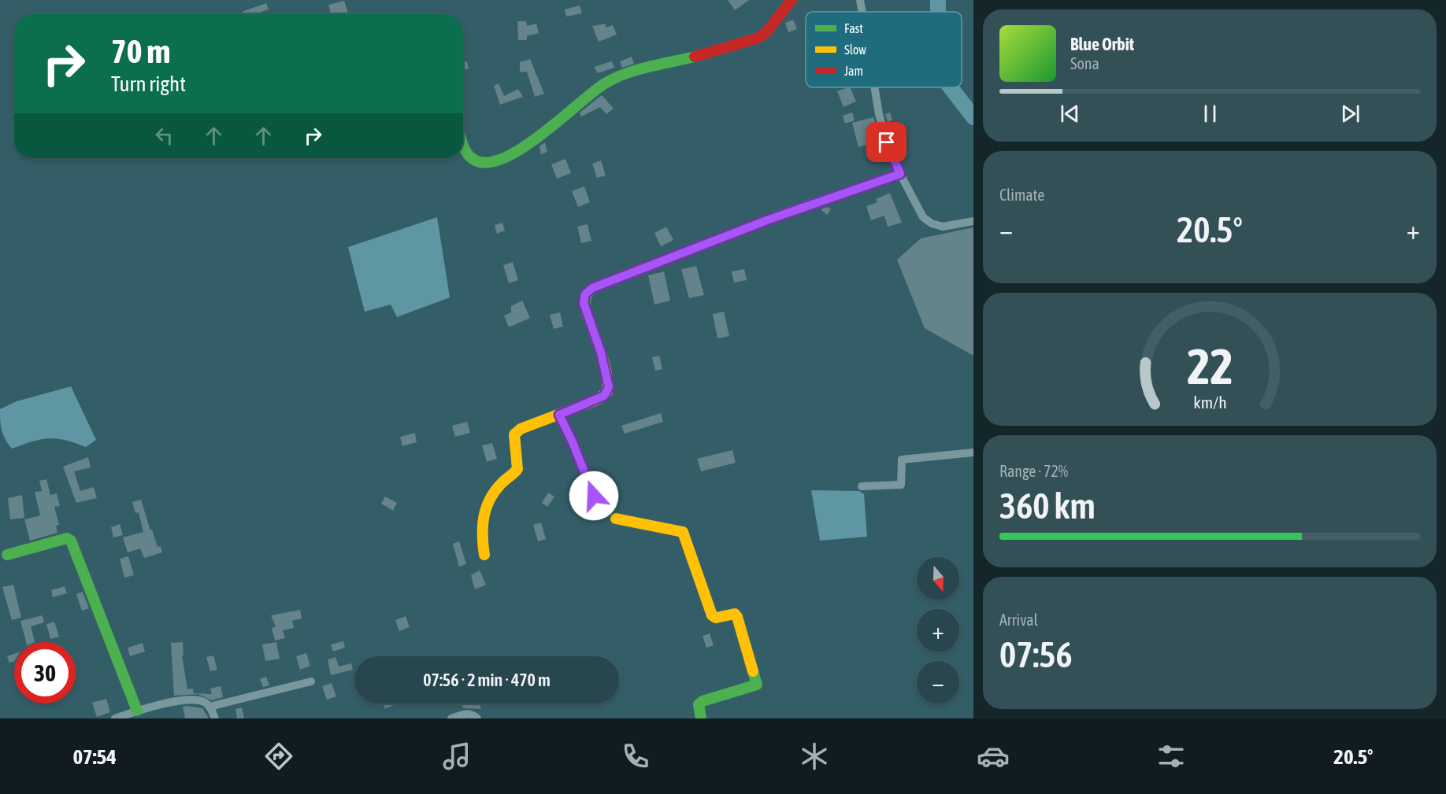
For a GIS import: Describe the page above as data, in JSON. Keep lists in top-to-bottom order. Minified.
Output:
{"legend":["Fast","Slow","Jam"],"north":"bottom","page":{"turn":["70 m","Turn right"],"song":["Blue Orbit","Sona"],"tile":["Climate",["Range · 72%","360 km"],["Arrival","07:56"]],"heat":["−","20.5°","+"],"map_buttons":["+","−"],"limit":"30","trip":"07:56 · 2 min · 470 m","tabs":["07:54","20.5°"],"gauge":["22","km/h"]}}
